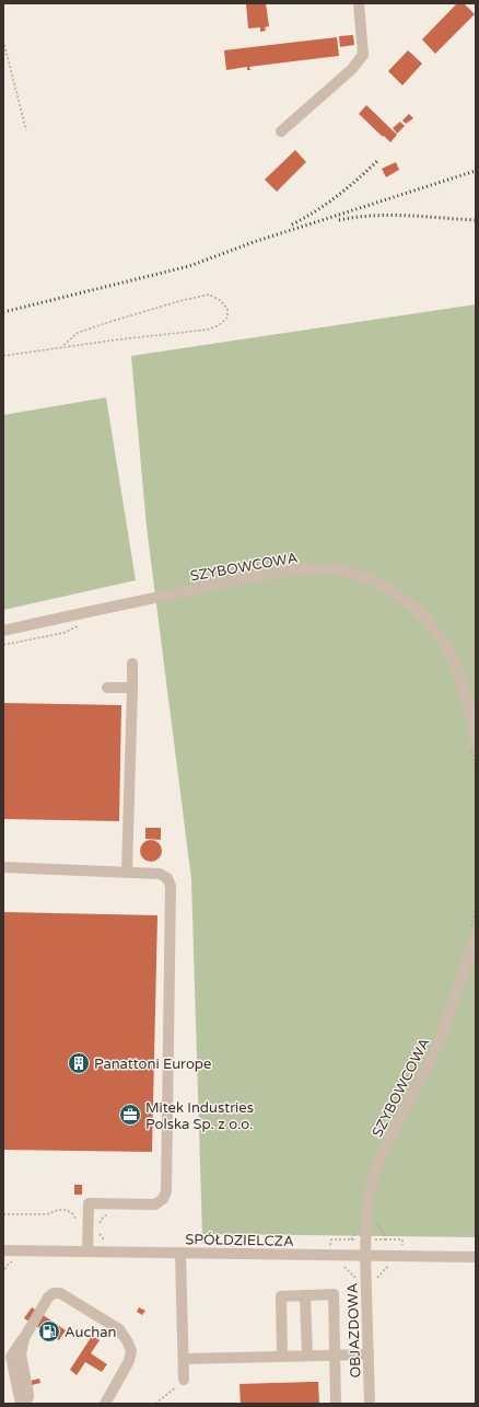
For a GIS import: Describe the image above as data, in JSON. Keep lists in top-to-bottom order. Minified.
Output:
{"streets":{"street":["SZYBOWCOWA","SPÓŁDZIELCZA","OBJAZDOWA"]},"crossings":[["SZYBOWCOWA","SPÓŁDZIELCZA"],["SZYBOWCOWA","OBJAZDOWA"],["SPÓŁDZIELCZA","OBJAZDOWA"]],"places":{"building":["Panattoni Europe"],"office":["Mitek Industries Polska Sp. z o.o."],"fuel station":["Auchan"]}}
